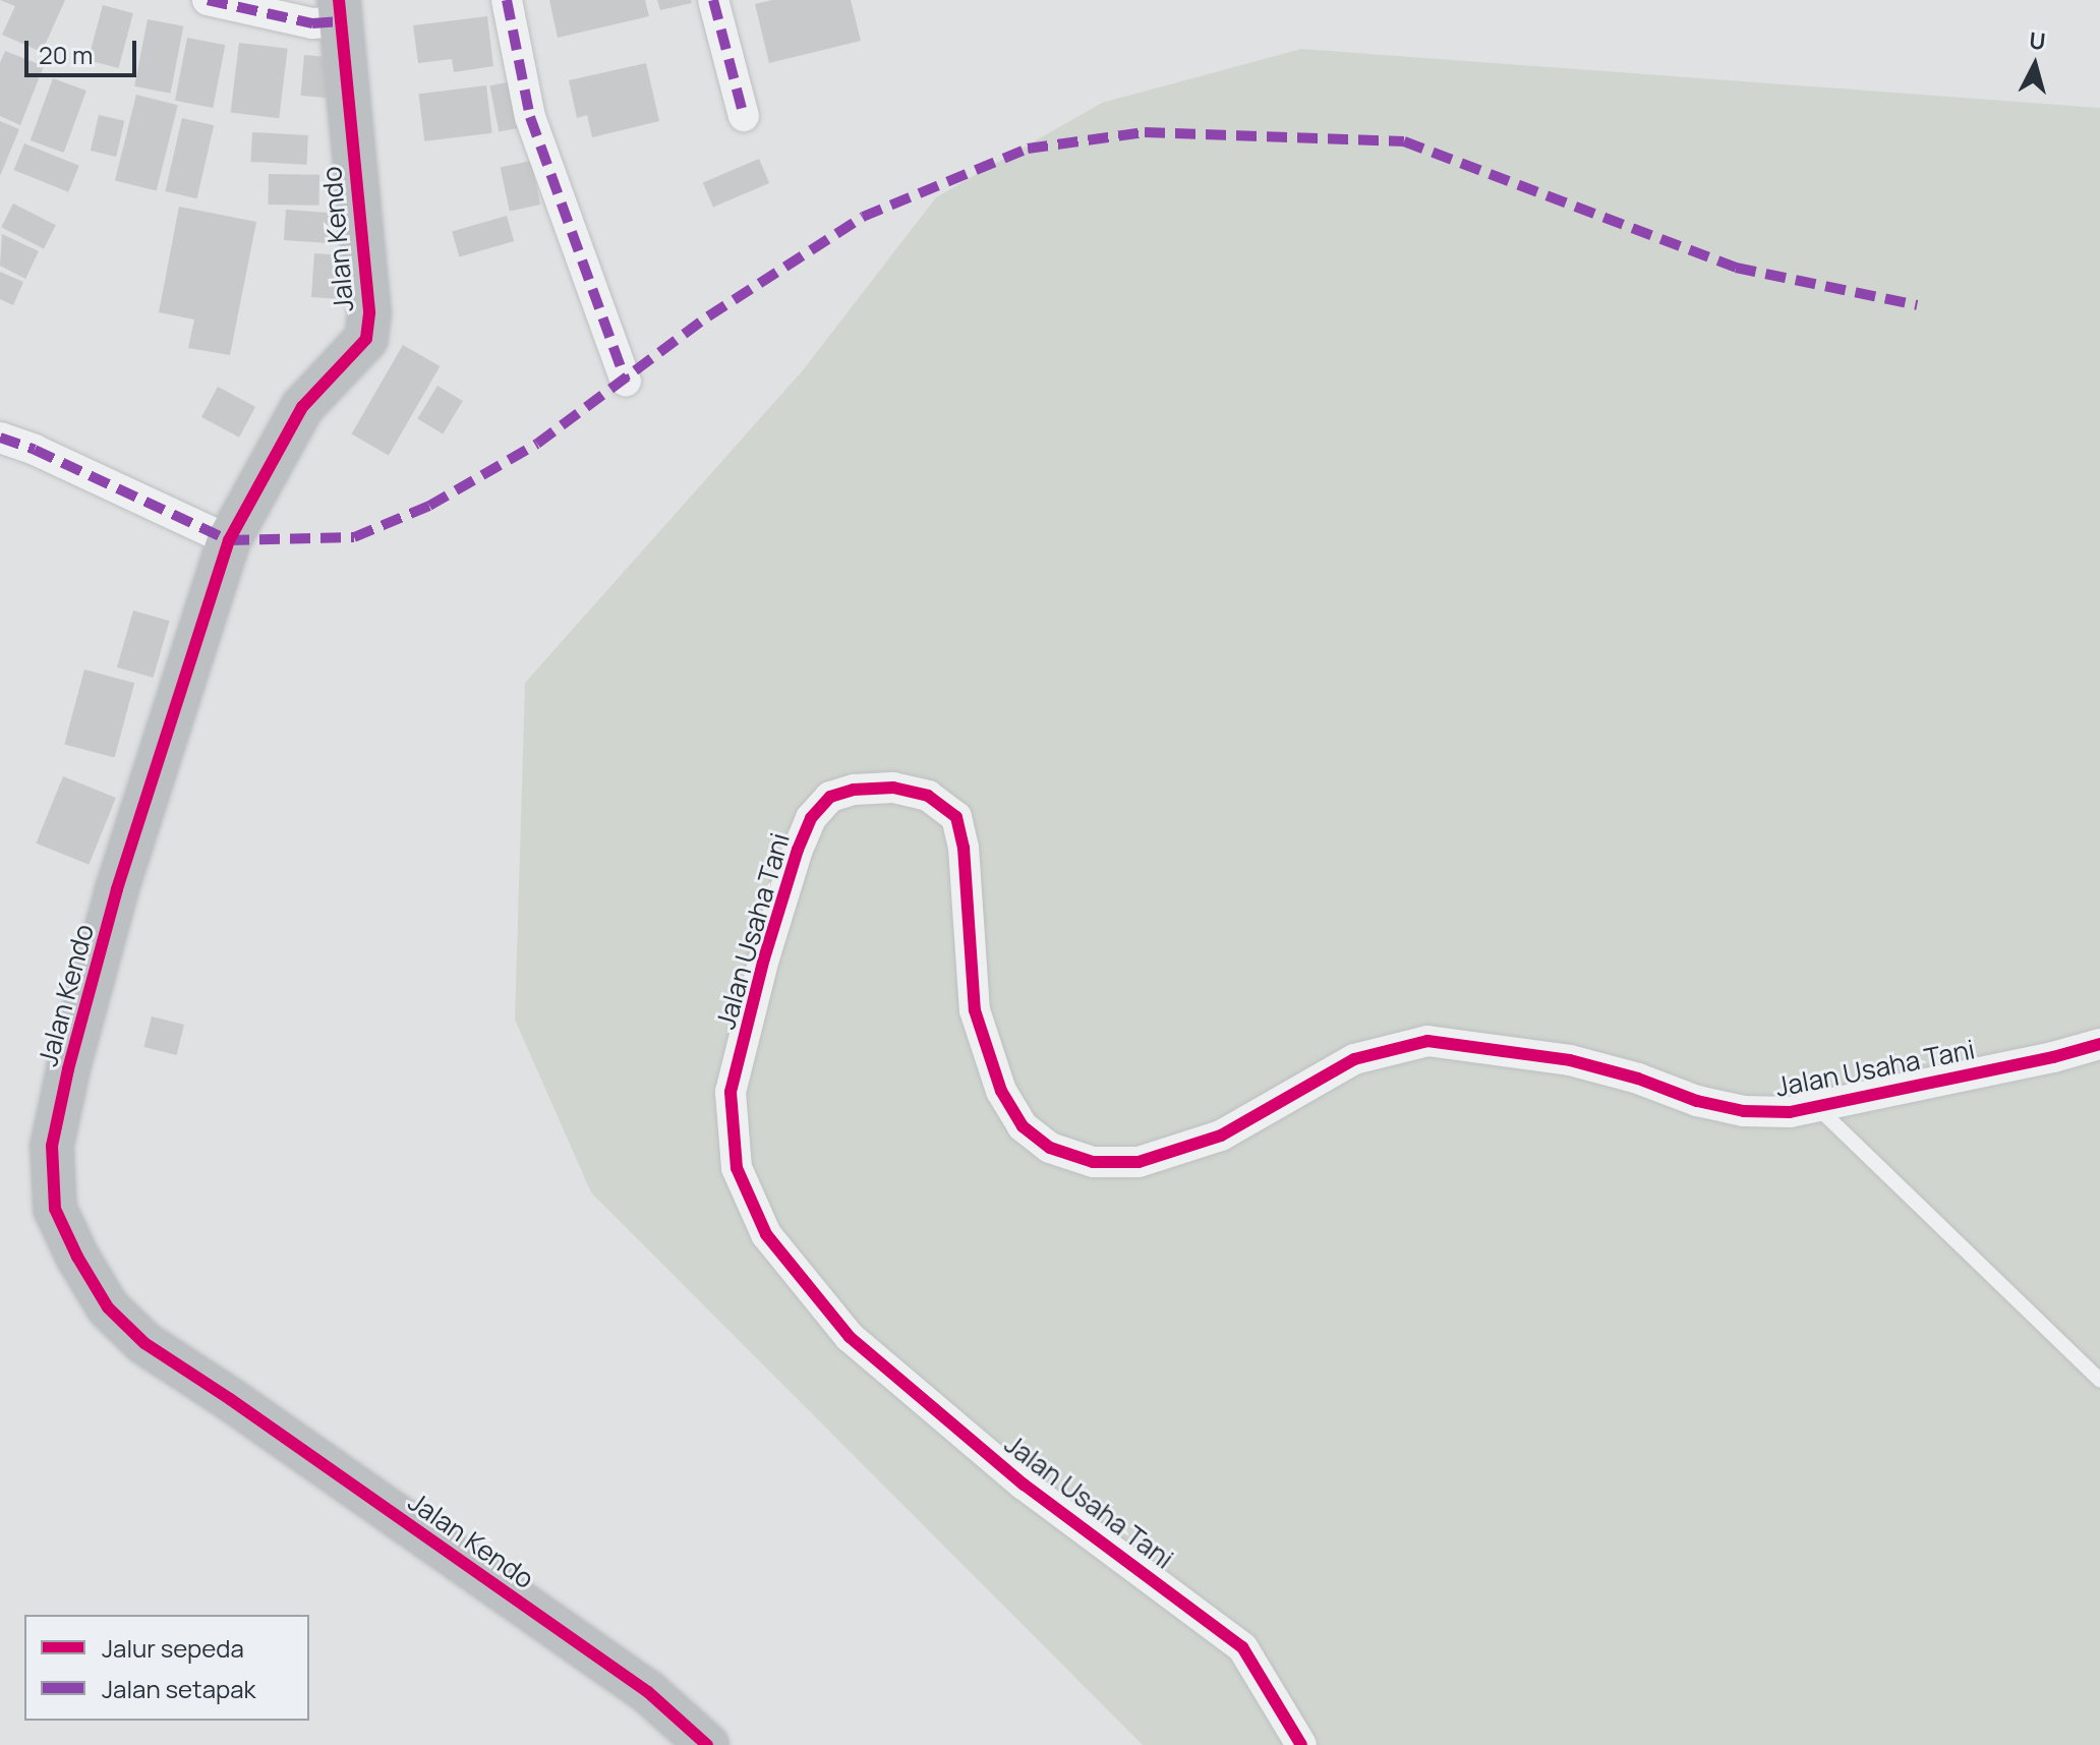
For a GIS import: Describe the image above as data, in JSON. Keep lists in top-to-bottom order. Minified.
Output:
{"streets":{"street":["Jalan Kendo","Jalan Usaha Tani"]},"legend":["Jalur sepeda","Jalan setapak"],"scale_bar":"20 m","north":"top"}
